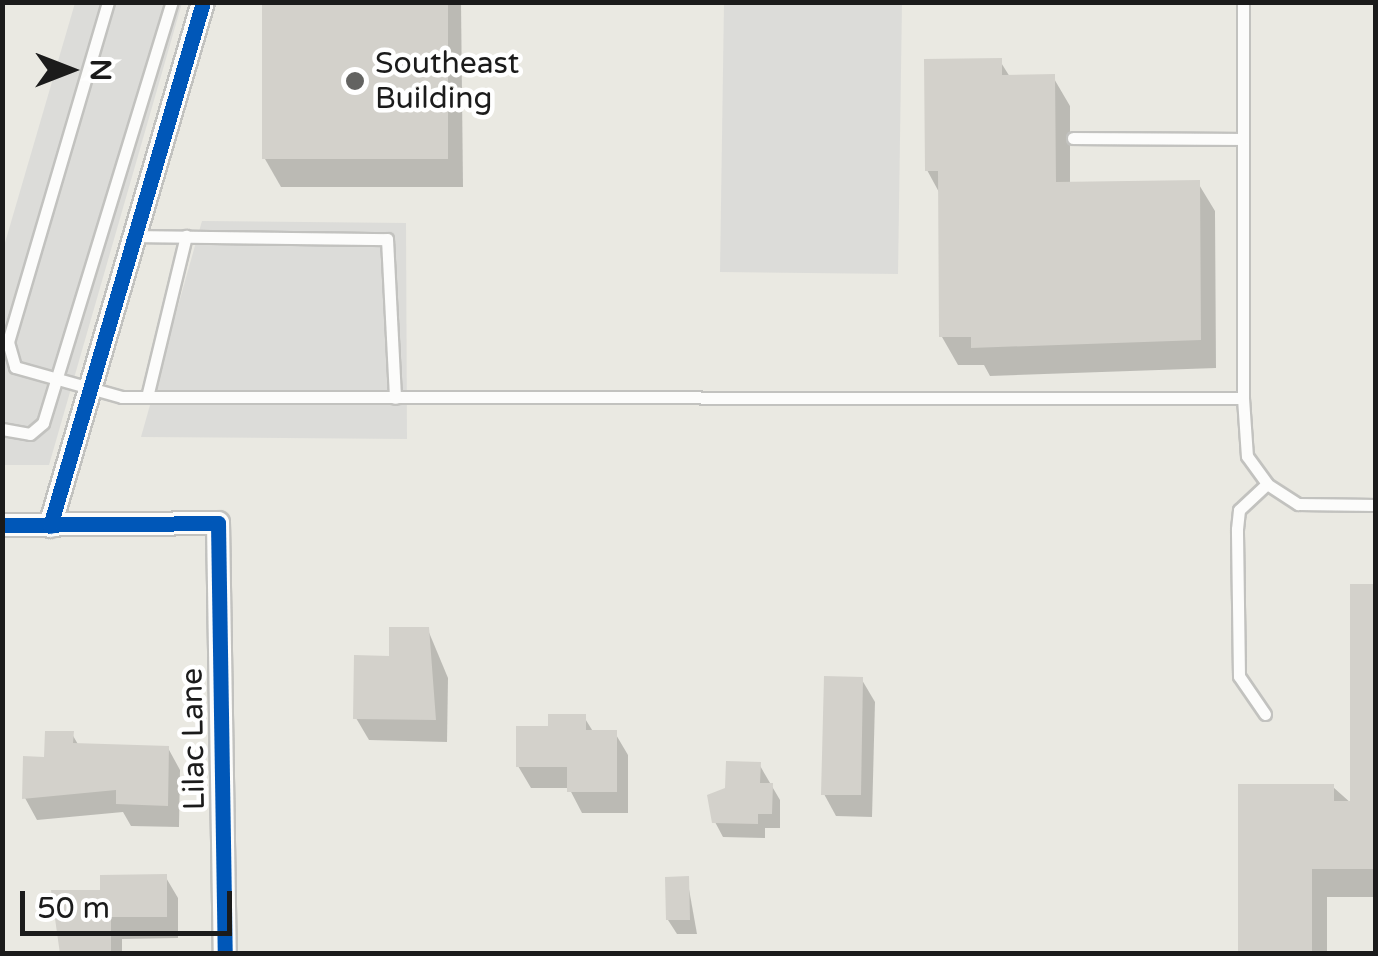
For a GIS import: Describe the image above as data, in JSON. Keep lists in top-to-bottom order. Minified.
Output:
{"streets":{"street":["Lilac Lane"]},"places":["Southeast Building"],"scale_bar":"50 m","north":"right"}
